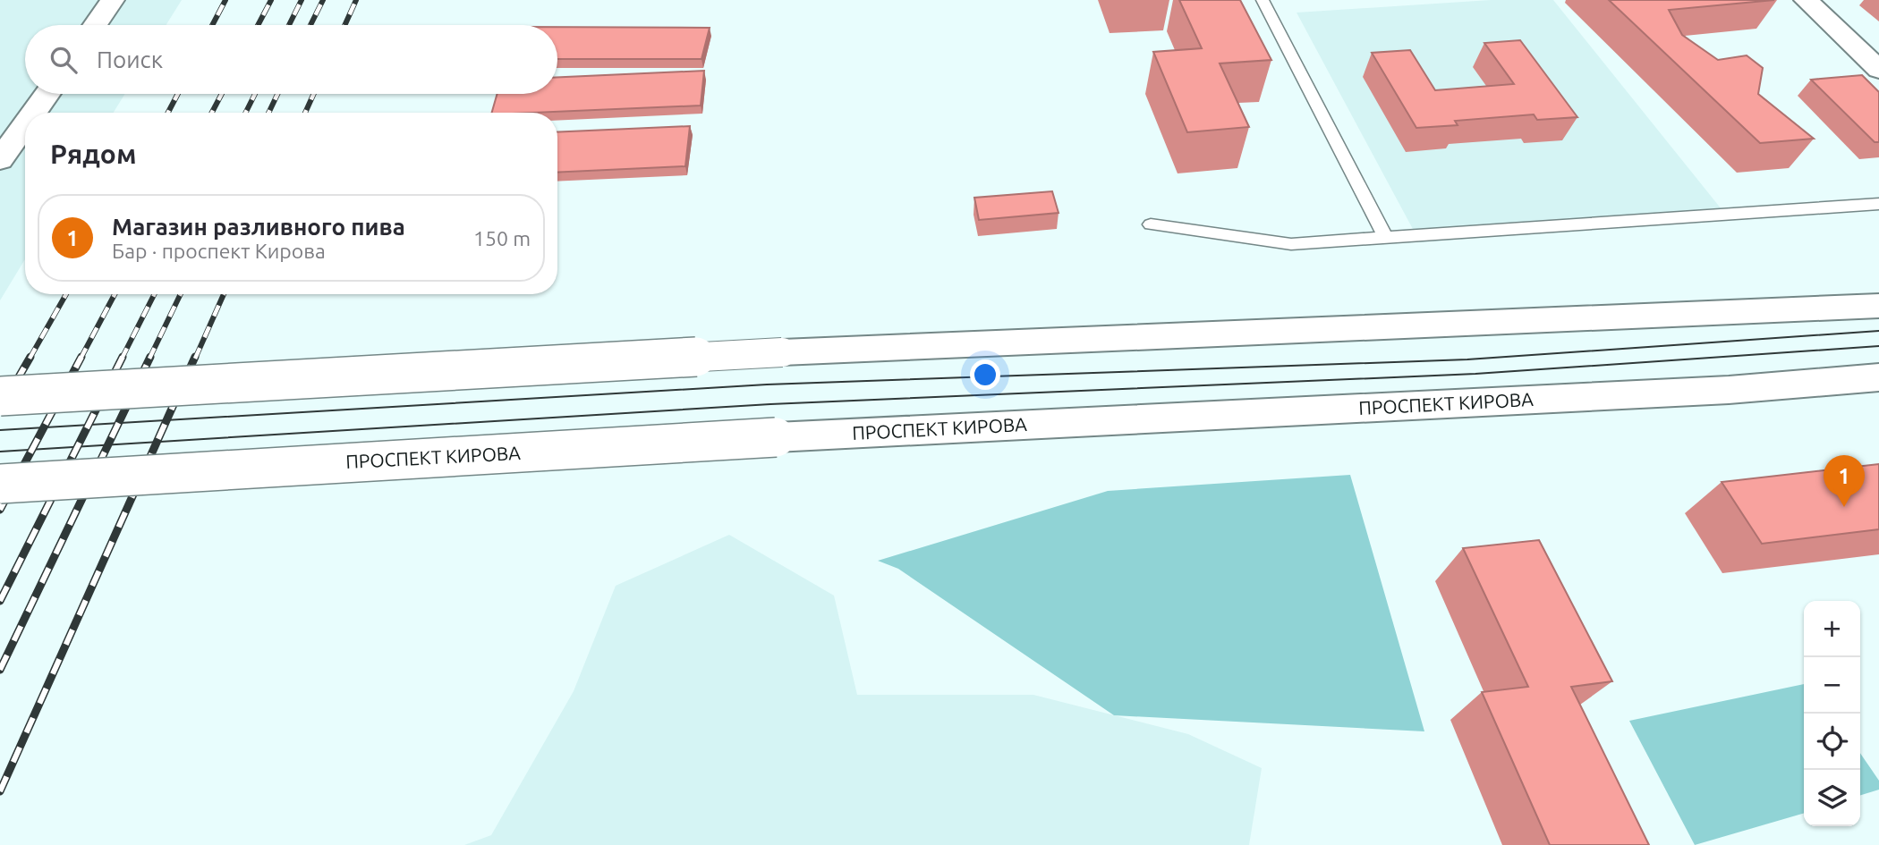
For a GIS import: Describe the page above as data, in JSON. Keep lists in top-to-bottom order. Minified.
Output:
{"streets":{"main road":["ПРОСПЕКТ КИРОВА"]},"page":{"search":"Поиск","heading":"Рядом","list":[{"mark":"1","name":"Магазин разливного пива","note":"Бар · проспект Кирова","value":"150 m"}],"pins":"1","map_buttons":["+","−"]}}
